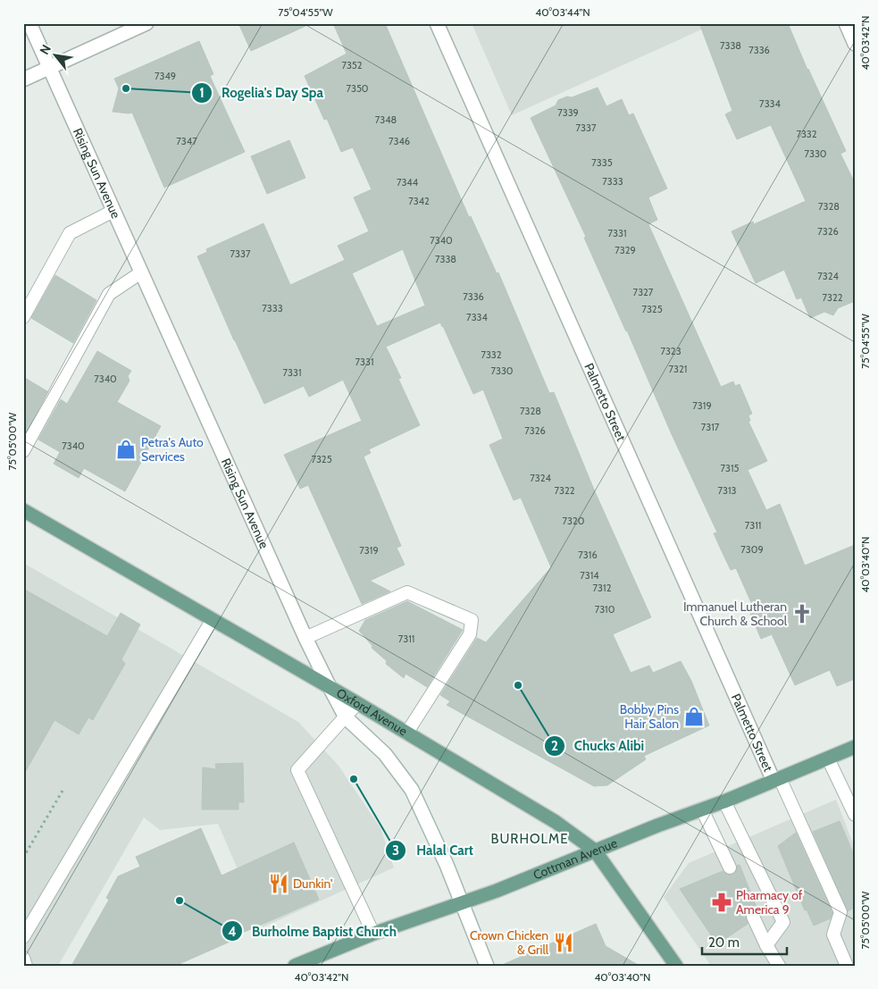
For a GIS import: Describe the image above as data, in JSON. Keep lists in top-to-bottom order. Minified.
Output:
{"streets":{"main road":["Oxford Avenue","Cottman Avenue"],"street":["Rising Sun Avenue","Palmetto Street"]},"crossings":[["Rising Sun Avenue","Oxford Avenue"],["Rising Sun Avenue","Cottman Avenue"],["Palmetto Street","Cottman Avenue"],["Oxford Avenue","Cottman Avenue"]],"districts":["BURHOLME"],"places":{"other":["Rogelia's Day Spa","Chucks Alibi","Halal Cart","Burholme Baptist Church"],"shop":["Petra's Auto Services","Bobby Pins Hair Salon"],"church":["Immanuel Lutheran Church & School"],"restaurant":["Dunkin'","Crown Chicken & Grill"],"pharmacy":["Pharmacy of America 9"]},"house_numbers":["7338","7336","7352","7349","7350","7334","7339","7348","7337","7332","7347","7346","7330","7335","7333","7344","7342","7328","7326","7331","7340","7329","7337","7338","7324","7327","7336","7322","7333","7325","7334","7323","7332","7331","7321","7330","7331","7340","7319","7328","7317","7326","7340","7325","7315","7324","7322","7313","7320","7311","7309","7319","7316","7314","7312","7310","7311"],"scale_bar":"20 m","north":"top left","coordinates":["75°04'55\"W","40°03'44\"N","40°03'42\"N","75°05'00\"W","40°03'40\"N"]}
